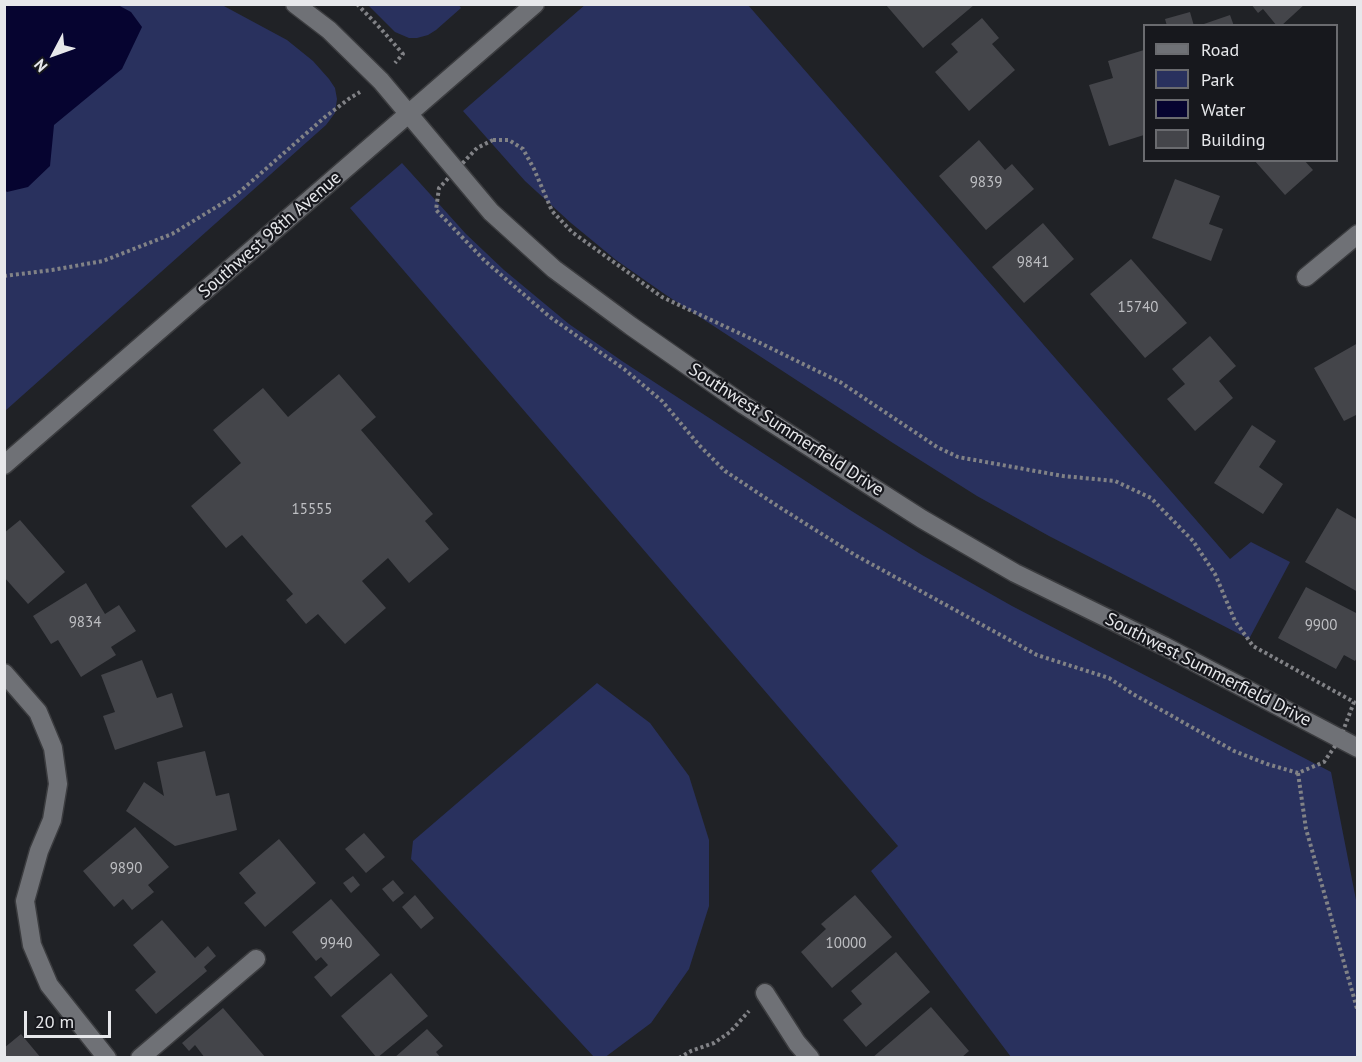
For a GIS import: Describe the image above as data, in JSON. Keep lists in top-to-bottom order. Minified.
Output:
{"streets":{"street":["Southwest 98th Avenue","Southwest Summerfield Drive"]},"crossings":[["Southwest 98th Avenue","Southwest Summerfield Drive"]],"house_numbers":["9839","9841","15740","15555","9834","9900","9890","9940","10000"],"legend":["Road","Park","Water","Building"],"scale_bar":"20 m","north":"bottom left"}
